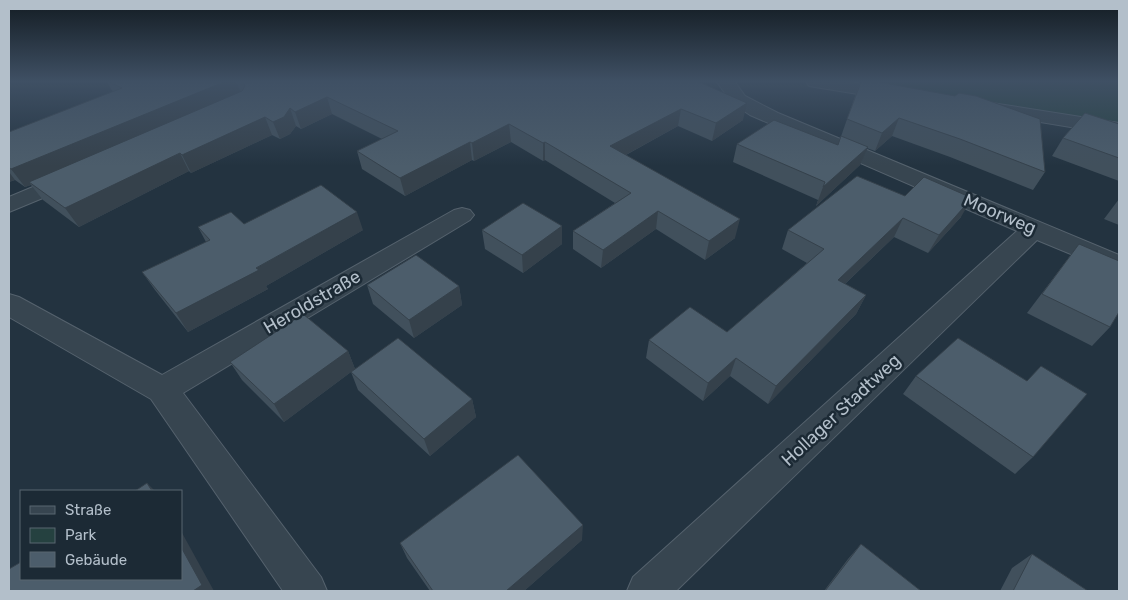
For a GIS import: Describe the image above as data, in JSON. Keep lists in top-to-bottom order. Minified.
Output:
{"streets":{"street":["Moorweg","Heroldstraße","Hollager Stadtweg"]},"crossings":[["Moorweg","Hollager Stadtweg"]],"legend":["Straße","Park","Gebäude"]}
